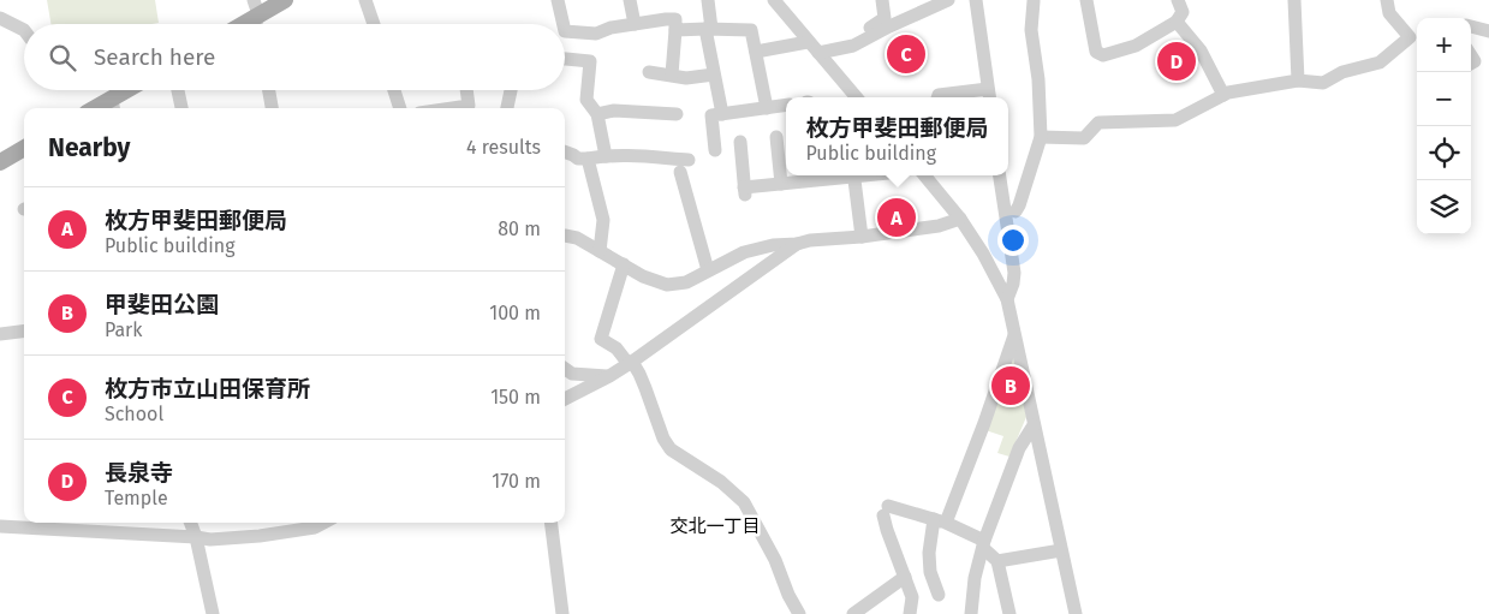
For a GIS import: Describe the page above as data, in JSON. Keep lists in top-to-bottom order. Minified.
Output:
{"districts":["交北一丁目"],"page":{"map_buttons":["+","−"],"search":"Search here","pins":["C","D","A","B"],"popup":["枚方甲斐田郵便局","Public building"],"heading":["Nearby","4 results"],"list":[{"mark":"A","name":"枚方甲斐田郵便局","note":"Public building","value":"80 m"},{"mark":"B","name":"甲斐田公園","note":"Park","value":"100 m"},{"mark":"C","name":"枚方市立山田保育所","note":"School","value":"150 m"},{"mark":"D","name":"長泉寺","note":"Temple","value":"170 m"}]}}
